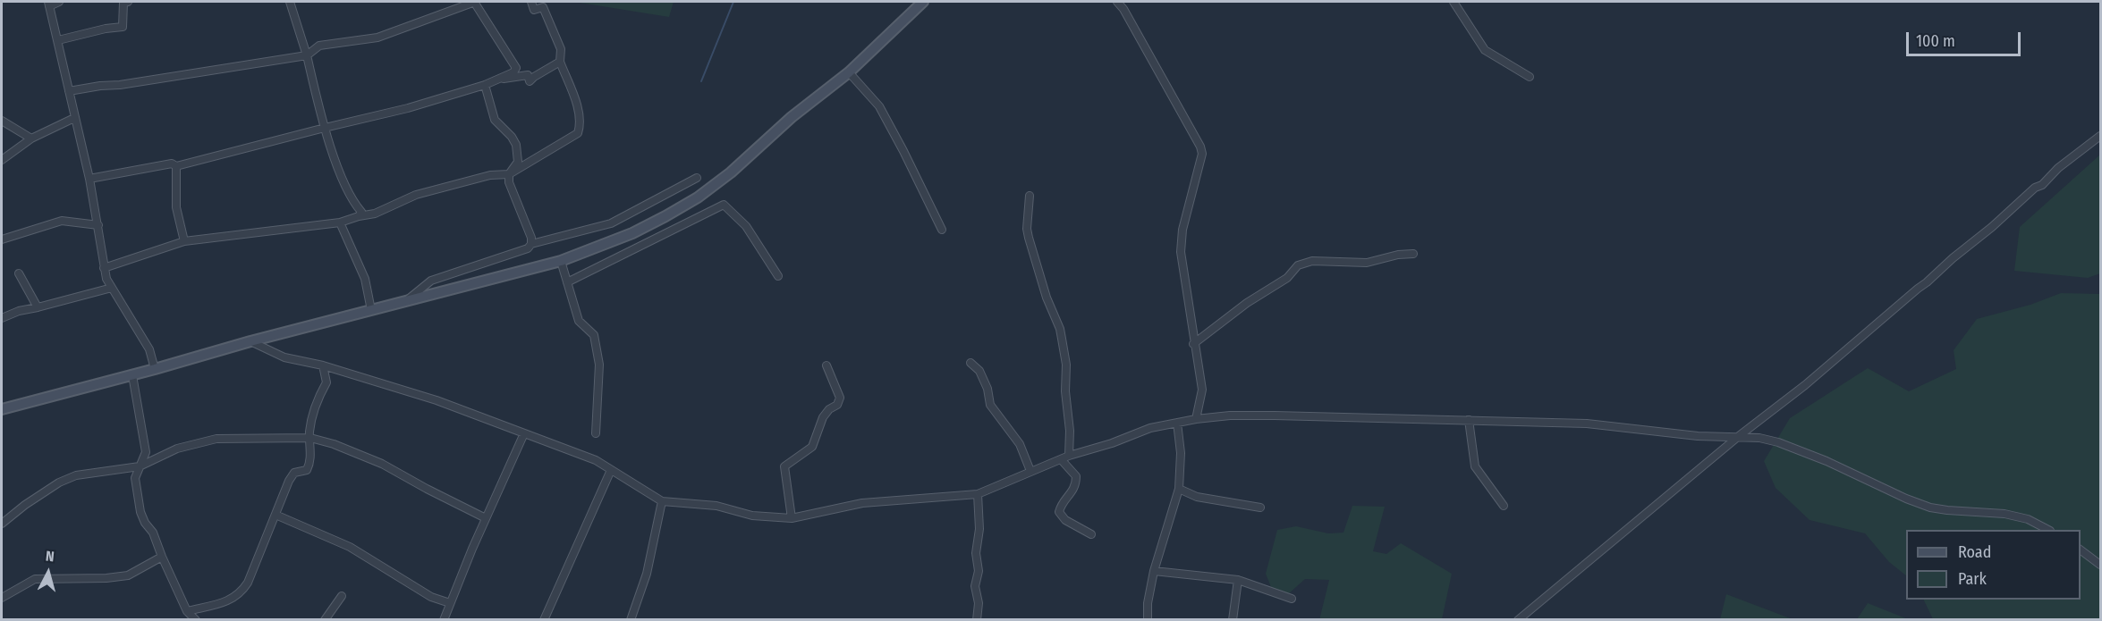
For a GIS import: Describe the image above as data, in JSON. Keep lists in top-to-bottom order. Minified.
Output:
{"legend":["Road","Park"],"scale_bar":"100 m","north":"top"}
